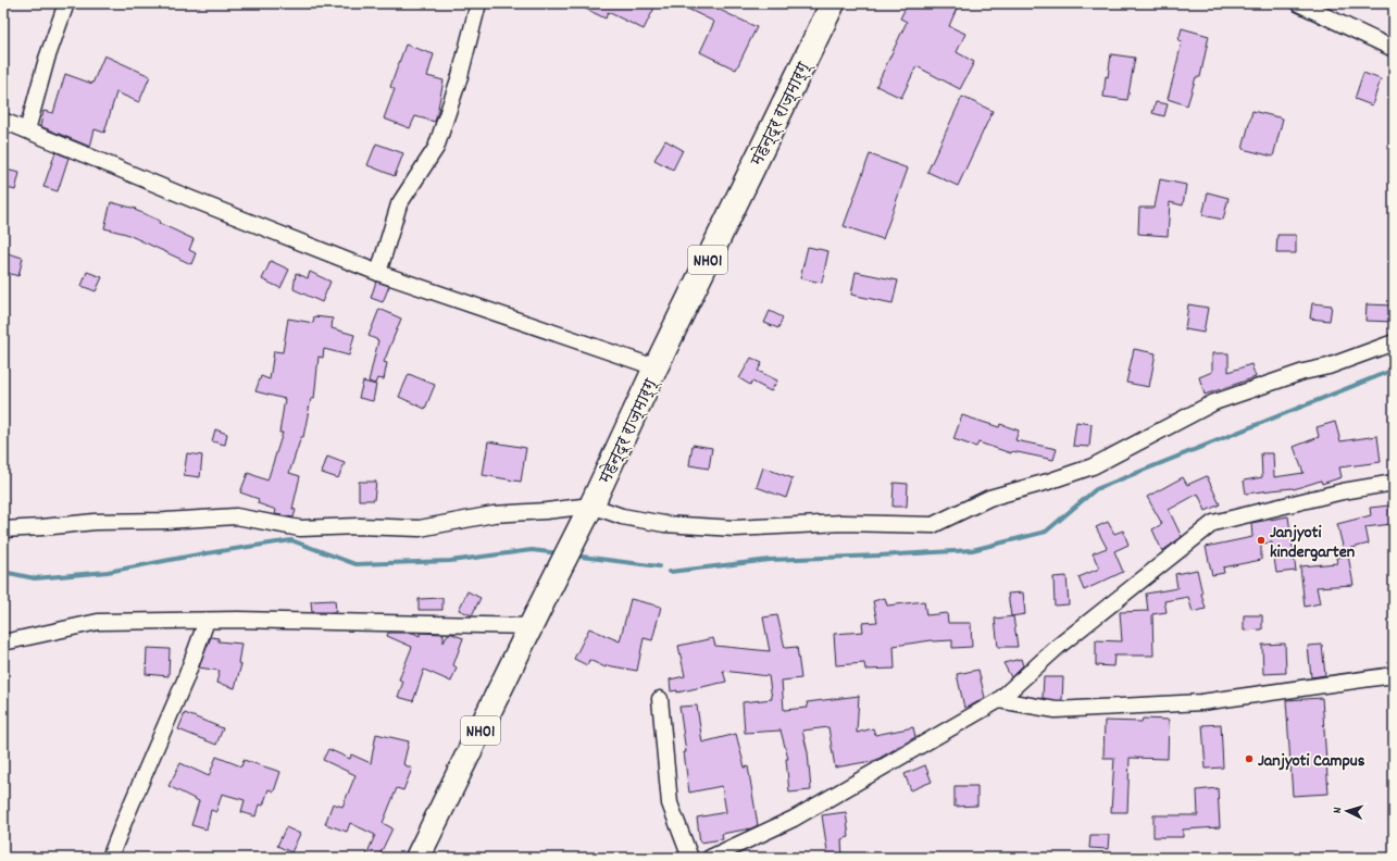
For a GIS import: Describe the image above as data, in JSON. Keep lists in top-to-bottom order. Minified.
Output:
{"streets":{"highway":["महेन्द्र राज्मार्ग्","NH01"]},"places":["Janjyoti kindergarten","Janjyoti Campus"],"north":"left"}
